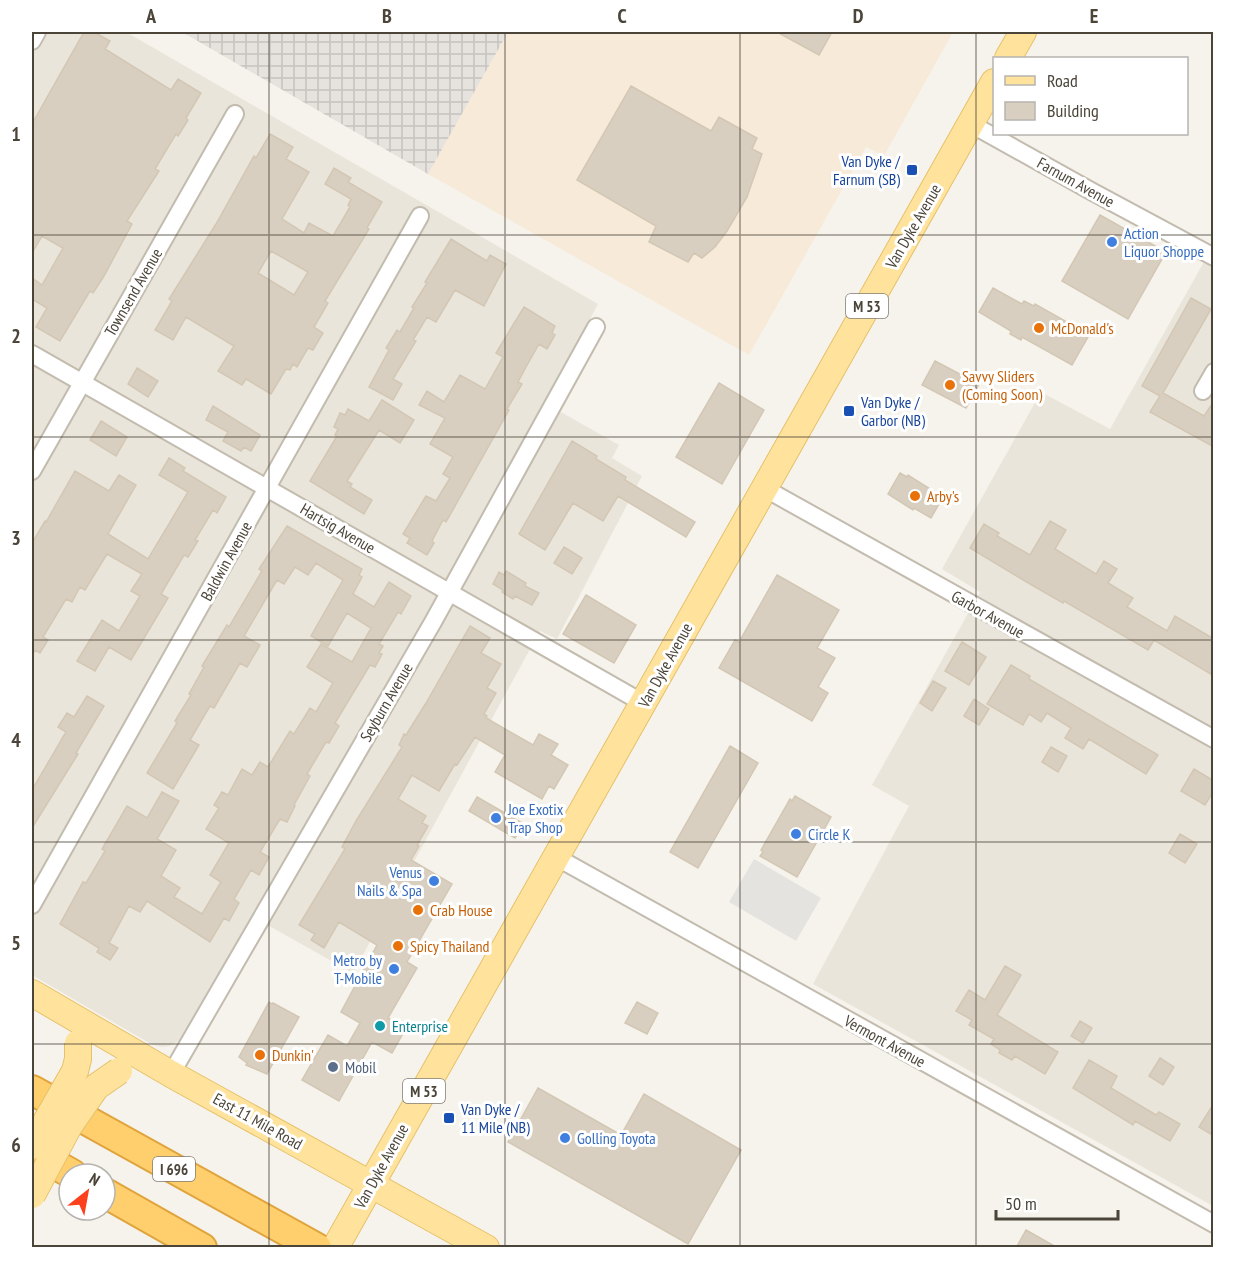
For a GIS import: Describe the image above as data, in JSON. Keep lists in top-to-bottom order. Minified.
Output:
{"streets":{"highway":["I 696"],"main road":["Van Dyke Avenue","M 53","East 11 Mile Road"],"street":["Farnum Avenue","Townsend Avenue","Hartsig Avenue","Baldwin Avenue","Garbor Avenue","Seyburn Avenue","Vermont Avenue"]},"crossings":[["Farnum Avenue","Van Dyke Avenue"],["Van Dyke Avenue","Hartsig Avenue"],["Van Dyke Avenue","Garbor Avenue"],["Van Dyke Avenue","Vermont Avenue"],["Van Dyke Avenue","East 11 Mile Road"],["Townsend Avenue","Hartsig Avenue"],["Hartsig Avenue","Baldwin Avenue"],["Hartsig Avenue","Seyburn Avenue"],["Seyburn Avenue","East 11 Mile Road"]],"places":{"transit":["Van Dyke / Farnum (SB)","Van Dyke / Garbor (NB)","Van Dyke / 11 Mile (NB)"],"other":["Action Liquor Shoppe","McDonald's","Savvy Sliders (Coming Soon)","Arby's","Joe Exotix Trap Shop","Circle K","Venus Nails & Spa","Crab House","Spicy Thailand","Metro by T-Mobile","Enterprise","Dunkin'","Mobil","Golling Toyota"]},"legend":["Road","Building"],"scale_bar":"50 m","north":"top right","grid":{"columns":["A","B","C","D","E"],"rows":["1","2","3","4","5","6"]}}
